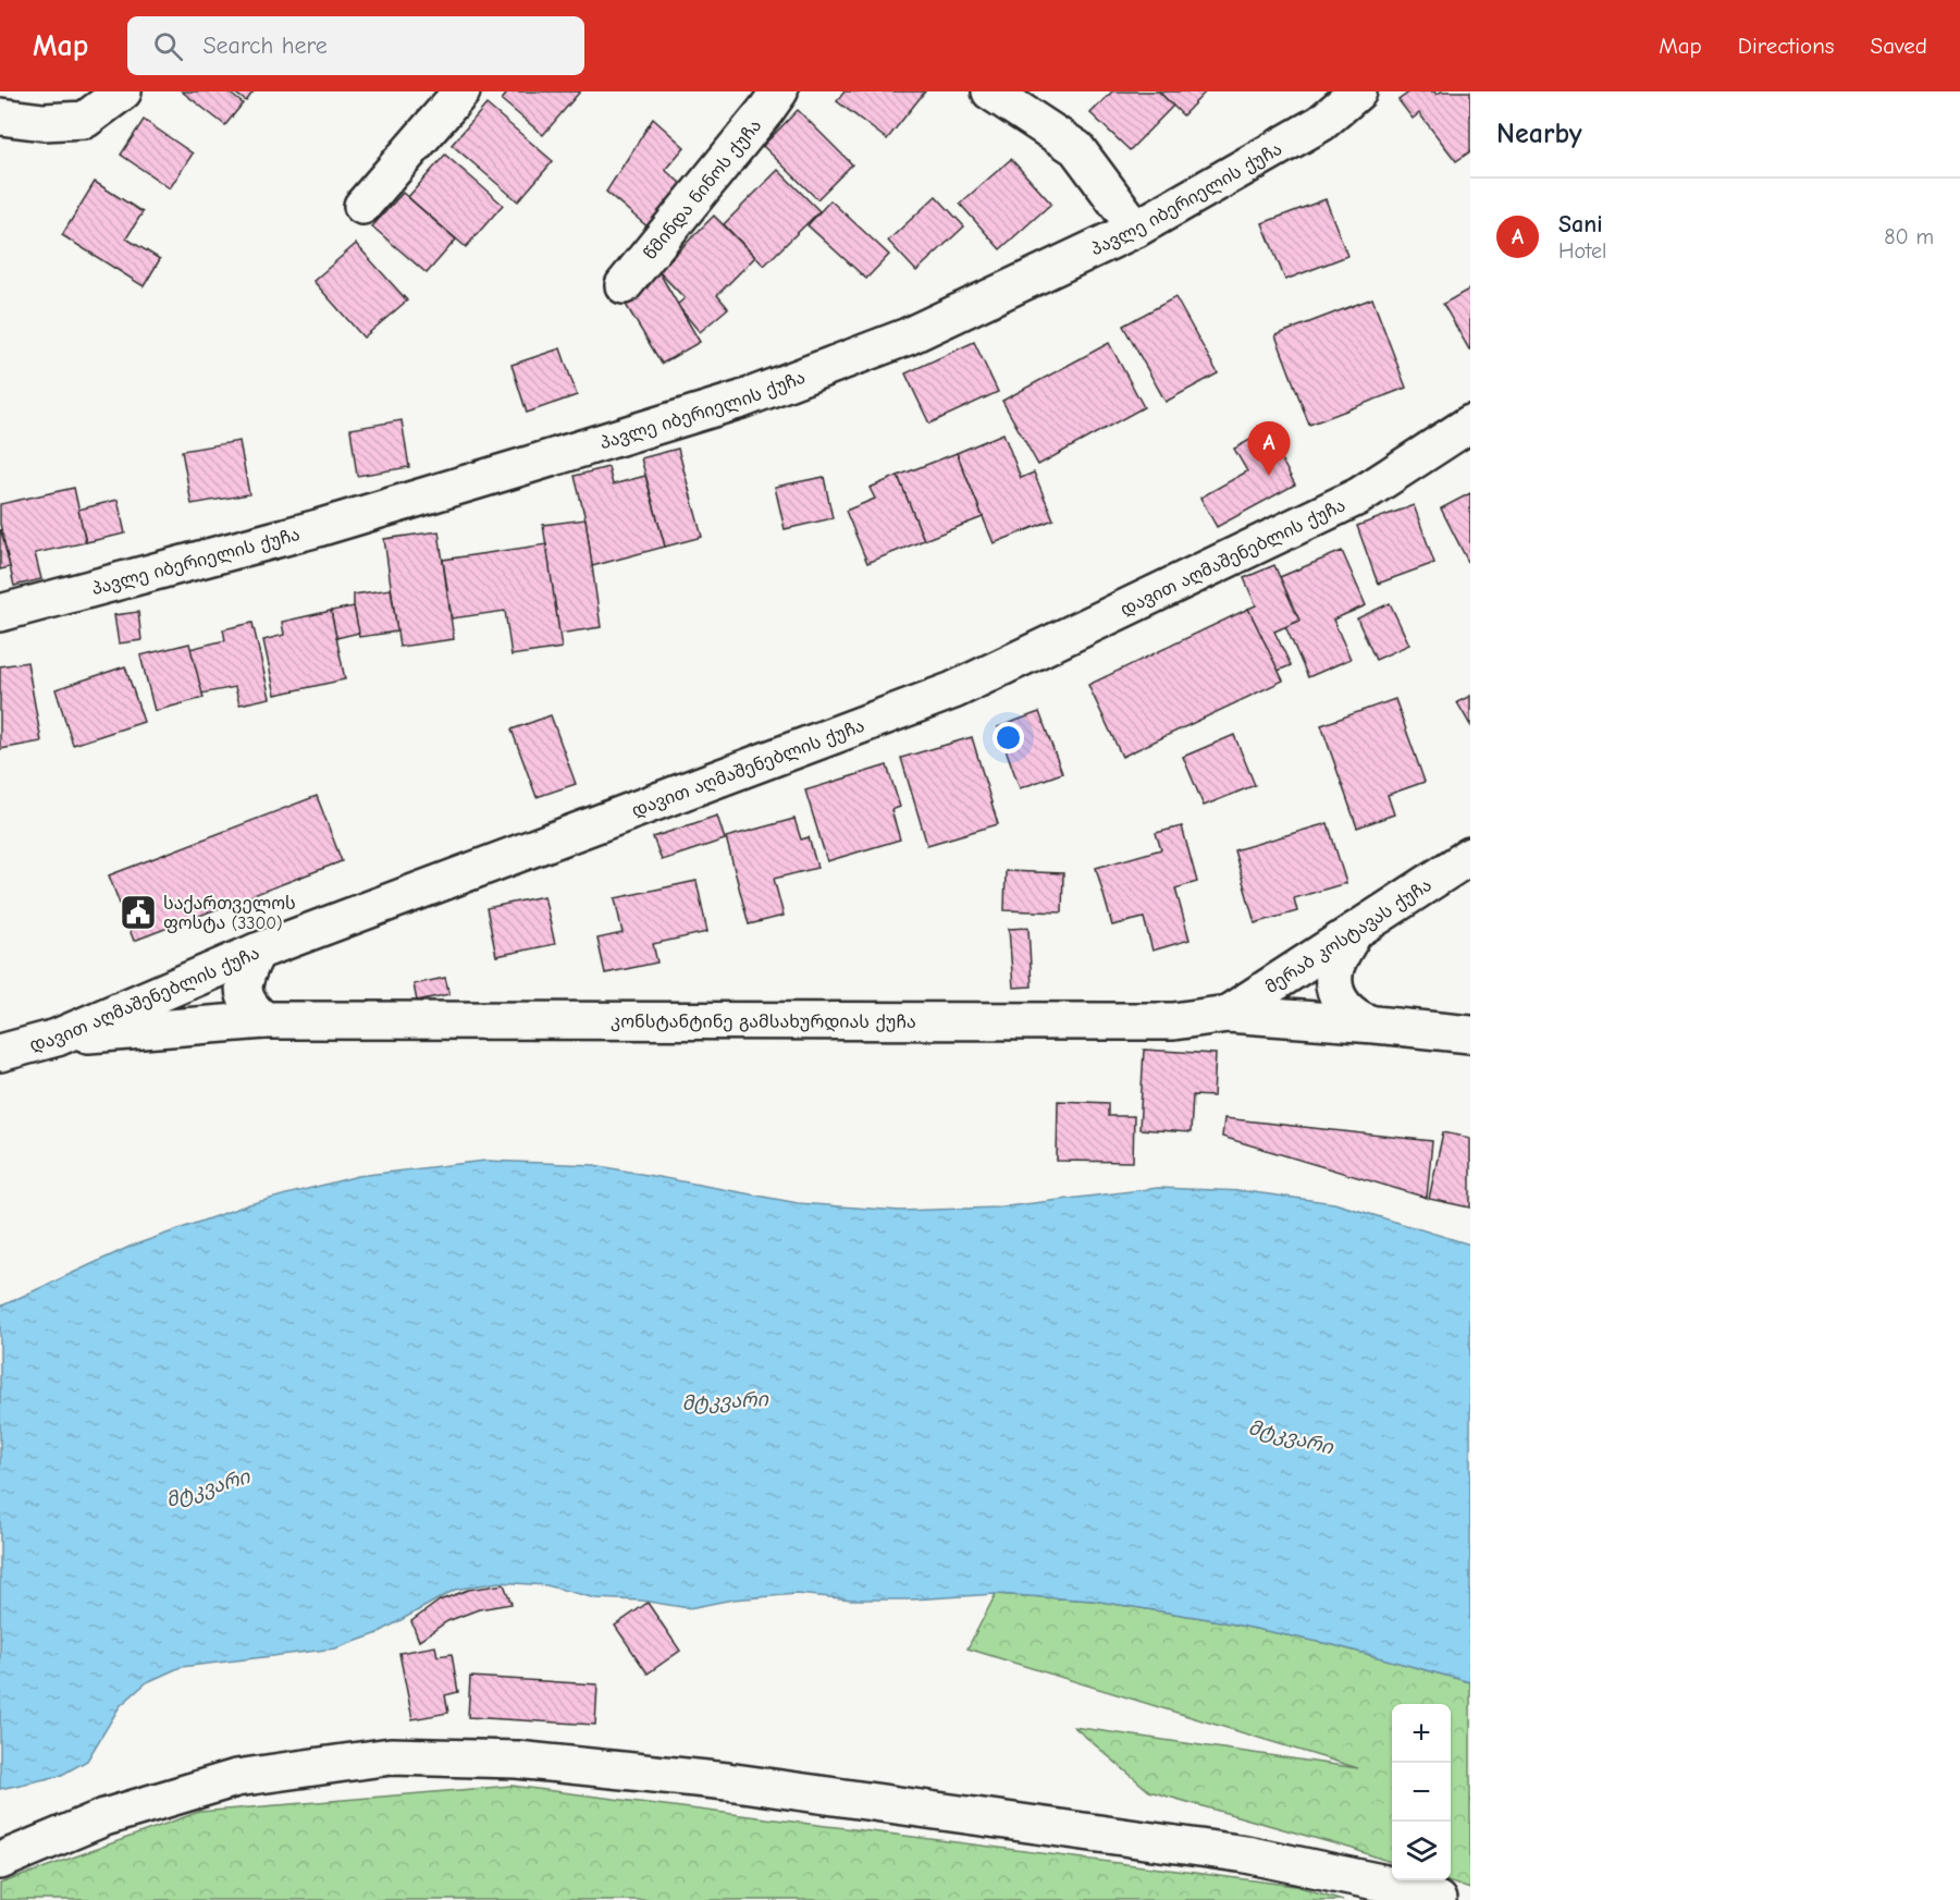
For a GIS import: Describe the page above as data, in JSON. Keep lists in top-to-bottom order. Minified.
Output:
{"streets":{"main road":["წმინდა ნინოს ქუჩა","პავლე იბერიელის ქუჩა","დავით აღმაშენებლის ქუჩა","მერაბ კოსტავას ქუჩა","კონსტანტინე გამსახურდიას ქუჩა"]},"crossings":[["დავით აღმაშენებლის ქუჩა","კონსტანტინე გამსახურდიას ქუჩა"],["მერაბ კოსტავას ქუჩა","კონსტანტინე გამსახურდიას ქუჩა"]],"water":["მტკვარი"],"places":{"public building":["საქართველოს ფოსტა (3300)"]},"page":{"header":"Map","search":"Search here","nav":["Map","Directions","Saved"],"heading":"Nearby","list":[{"mark":"A","name":"Sani","note":"Hotel","value":"80 m"}],"pins":"A","map_buttons":["+","−"]}}
